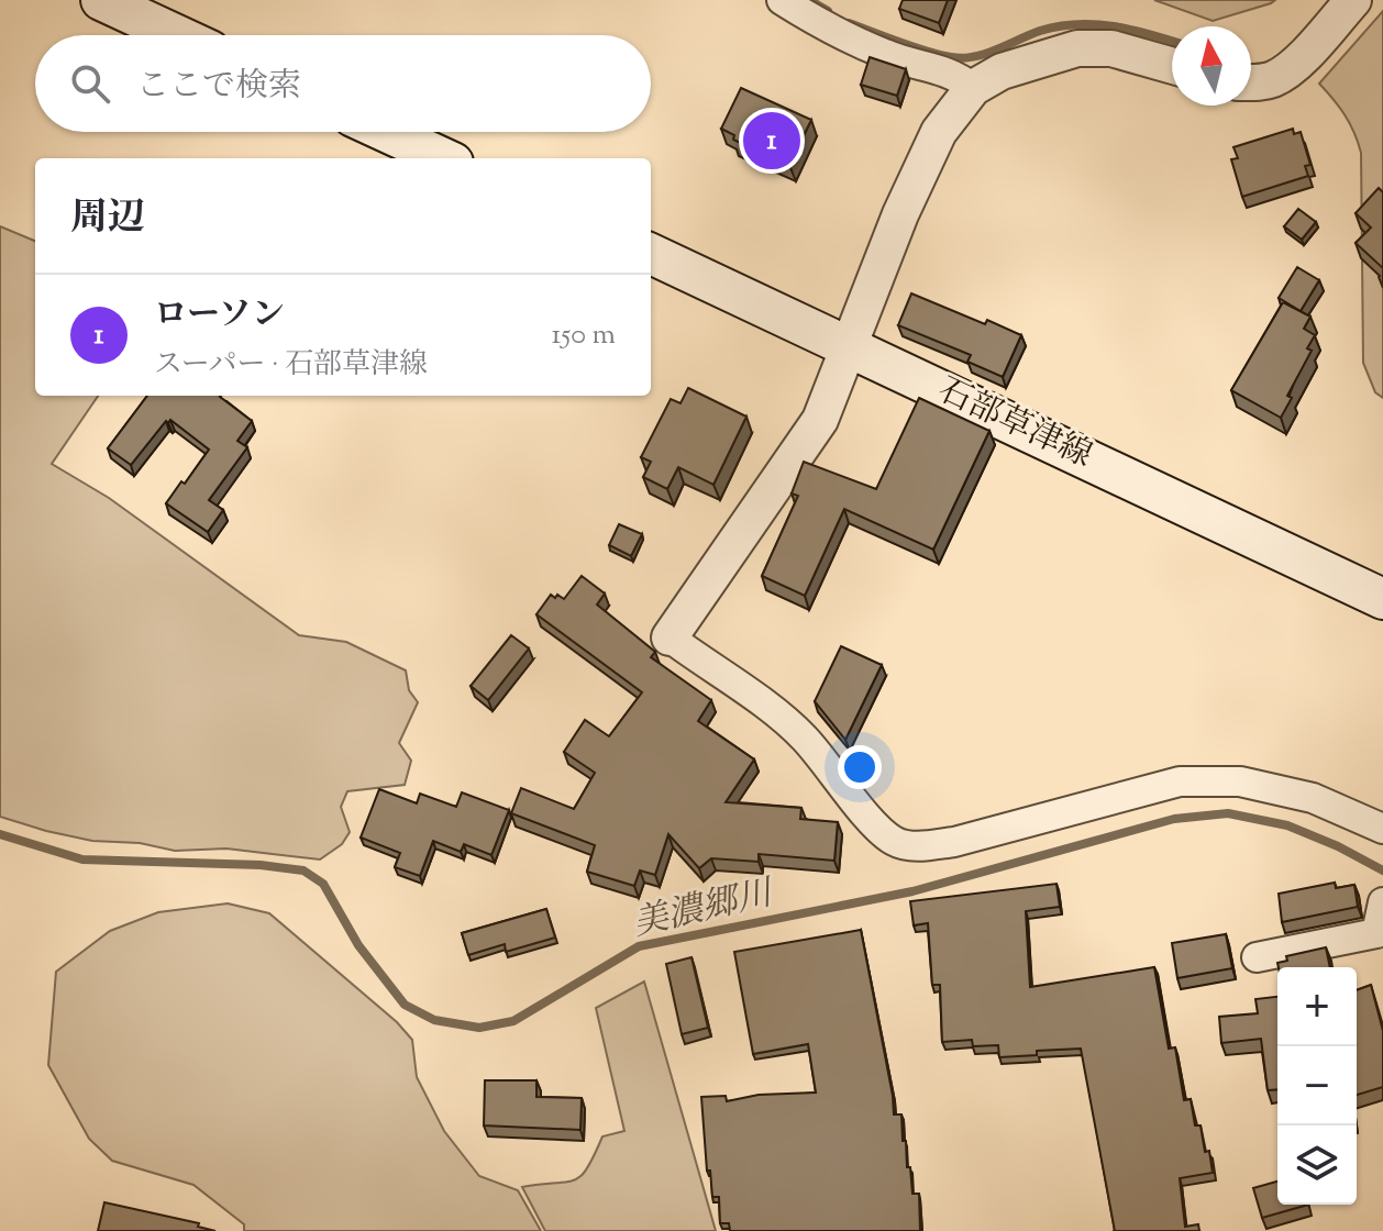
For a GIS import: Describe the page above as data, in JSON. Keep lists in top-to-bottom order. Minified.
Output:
{"streets":{"main road":["石部草津線"]},"water":["美濃郷川"],"north":"top","page":{"search":"ここで検索","pins":"1","heading":"周辺","list":[{"mark":"1","name":"ローソン","note":"スーパー · 石部草津線","value":"150 m"}],"map_buttons":["+","−"]}}
